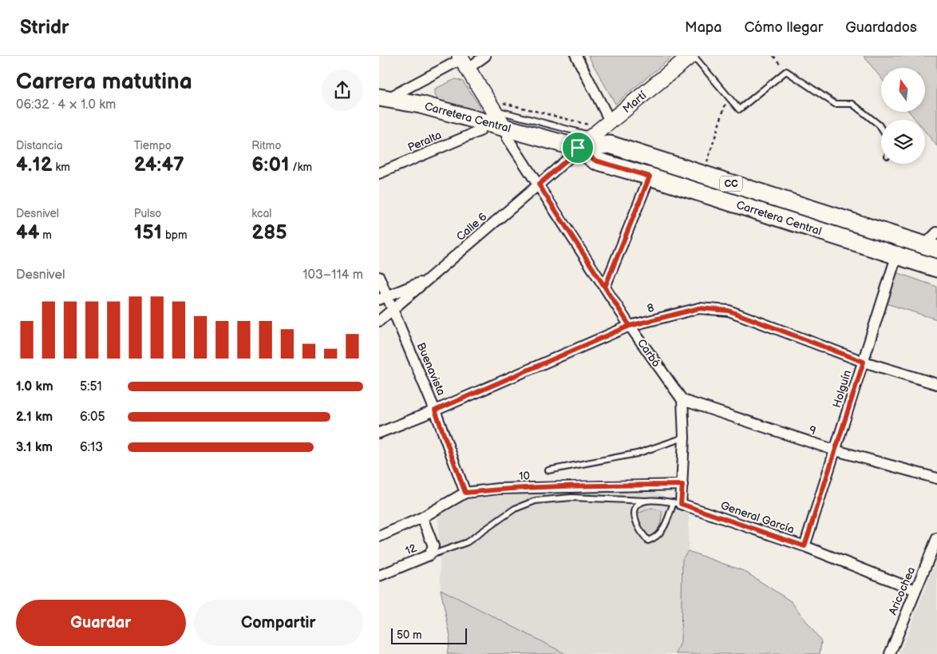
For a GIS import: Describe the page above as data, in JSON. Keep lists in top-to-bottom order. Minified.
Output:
{"streets":{"main road":["Martí","Carretera Central","CC","Carbó"],"street":["Peralta","Calle 6","8","Buenavista","Holguín","9","10","General García","12","Aricochea"]},"crossings":[["Martí","Carretera Central"],["Martí","Calle 6"],["Carretera Central","Calle 6"],["Carretera Central","Carbó"],["Carretera Central","Holguín"],["Calle 6","Carbó"],["Calle 6","Buenavista"],["8","Carbó"],["8","Buenavista"],["8","Holguín"],["Carbó","9"],["Buenavista","10"],["Holguín","9"],["Holguín","General García"],["General García","Aricochea"]],"scale_bar":"50 m","north":"top","page":{"header":"Stridr","nav":["Mapa","Cómo llegar","Guardados"],"heading":["Carrera matutina","06:32 · 4 × 1.0 km"],"stats":[["Distancia","4.12 km"],["Tiempo","24:47"],["Ritmo","6:01 /km"],["Desnivel","44 m"],["Pulso","151 bpm"],["kcal","285"]],"chart":["Desnivel","103–114 m"],"list":[{"name":"1.0 km","note":"5:51"},{"name":"2.1 km","note":"6:05"},{"name":"3.1 km","note":"6:13"}],"buttons":["Guardar","Compartir"],"scale":"50 m"}}
